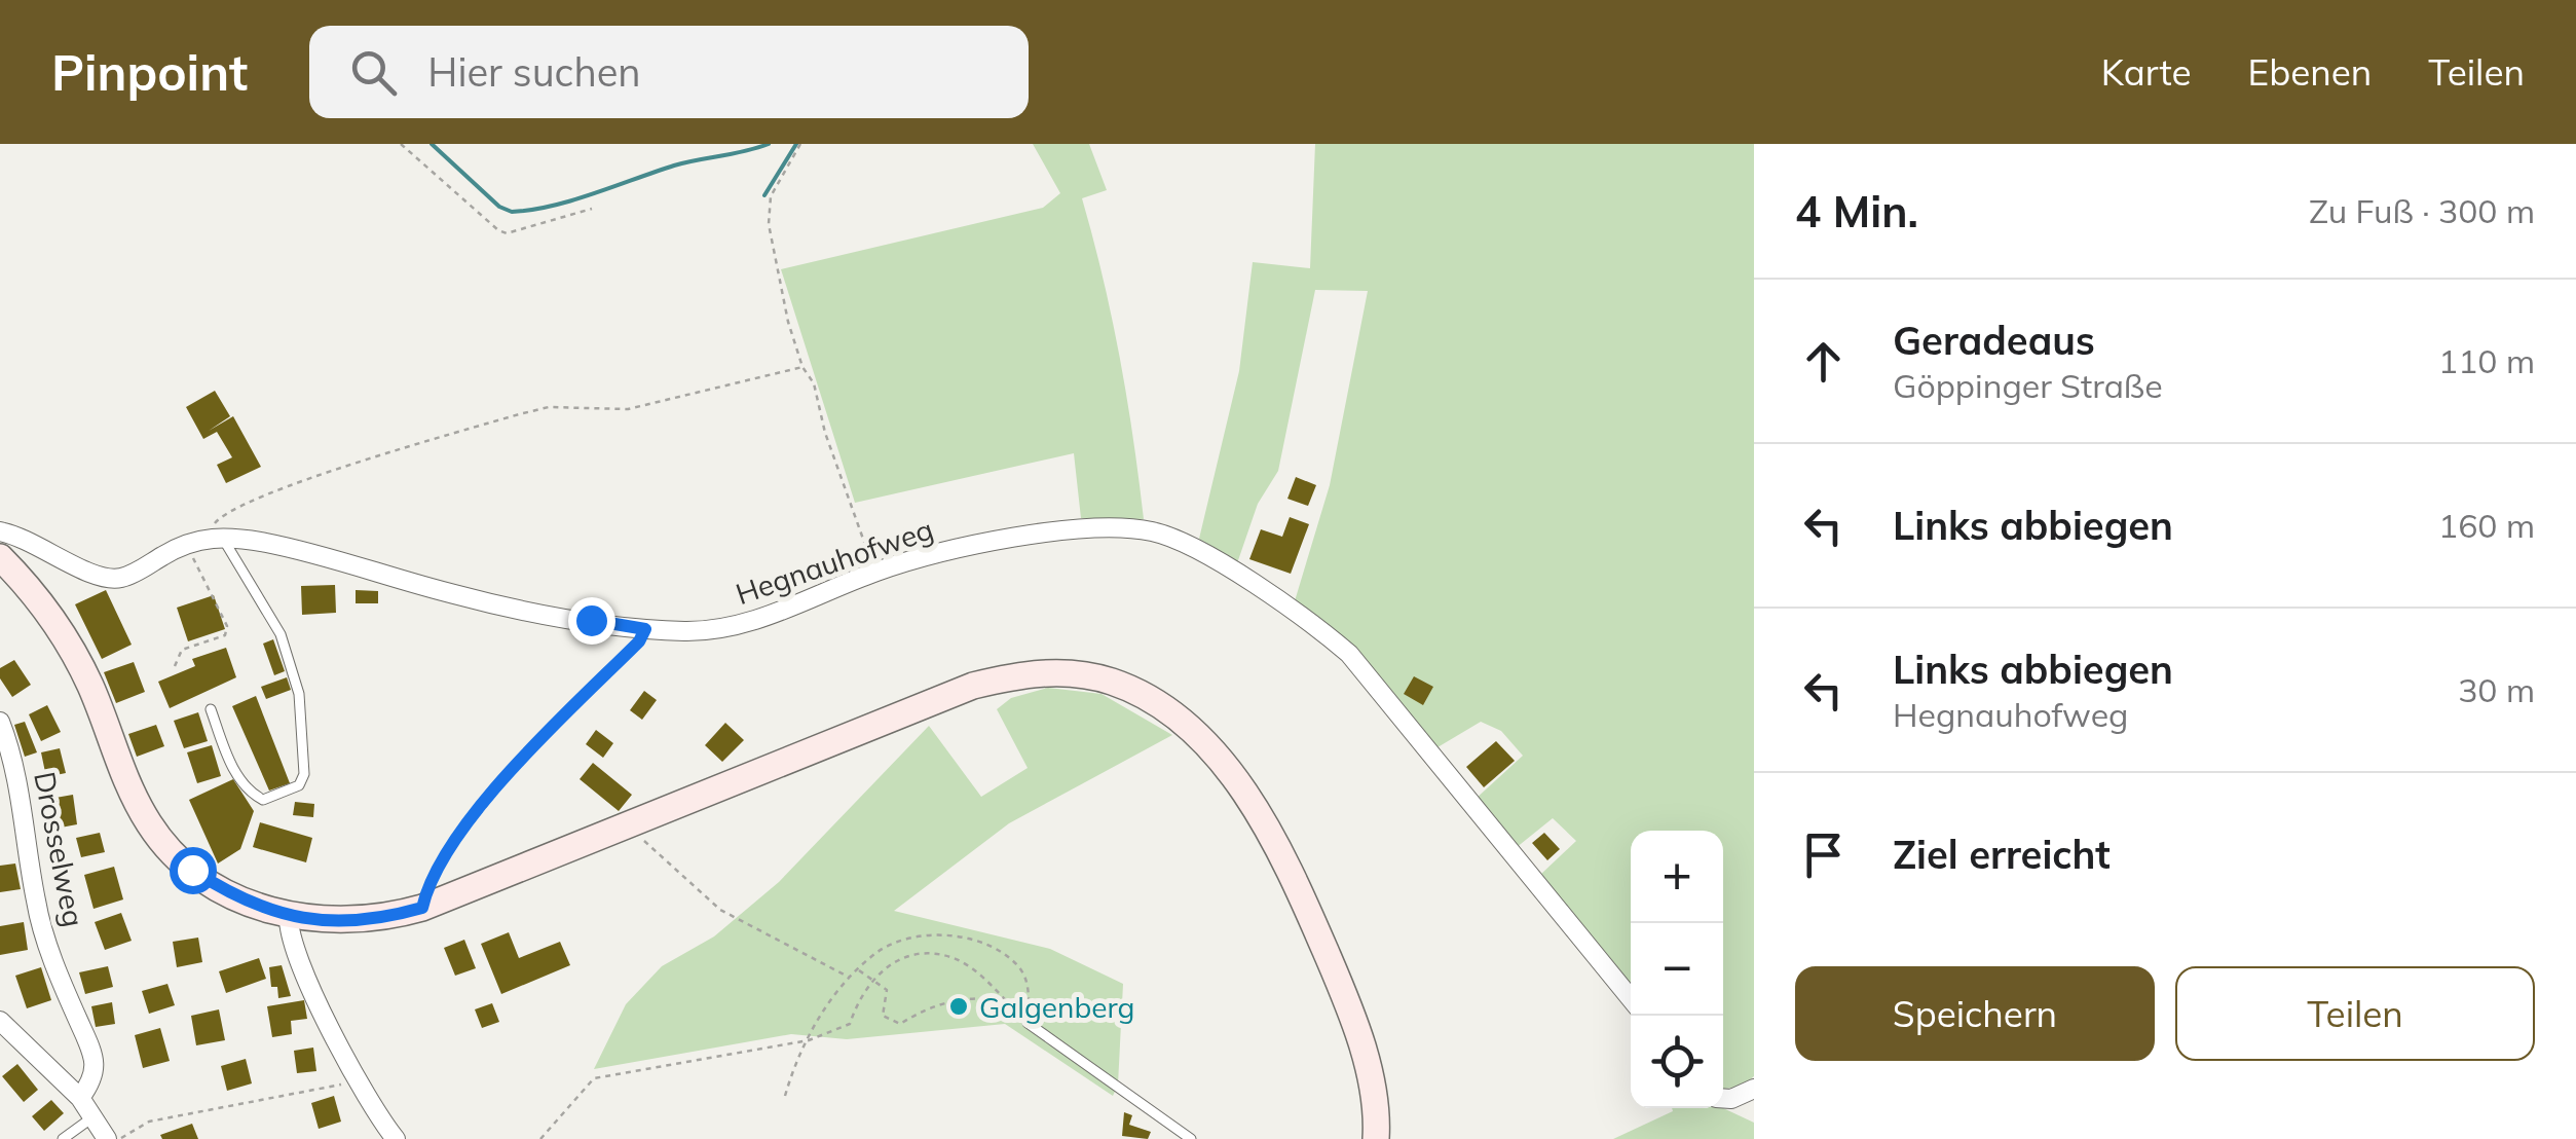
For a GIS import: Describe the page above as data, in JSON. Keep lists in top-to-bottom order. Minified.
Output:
{"streets":{"street":["Hegnauhofweg","Drosselweg"]},"places":["Galgenberg"],"page":{"header":"Pinpoint","search":"Hier suchen","nav":["Karte","Ebenen","Teilen"],"heading":["4 Min.","Zu Fuß · 300 m"],"list":[["Geradeaus","Göppinger Straße","110 m"],["Links abbiegen","160 m"],["Links abbiegen","Hegnauhofweg","30 m"],"Ziel erreicht"],"map_buttons":["+","−"],"buttons":["Speichern","Teilen"]}}
